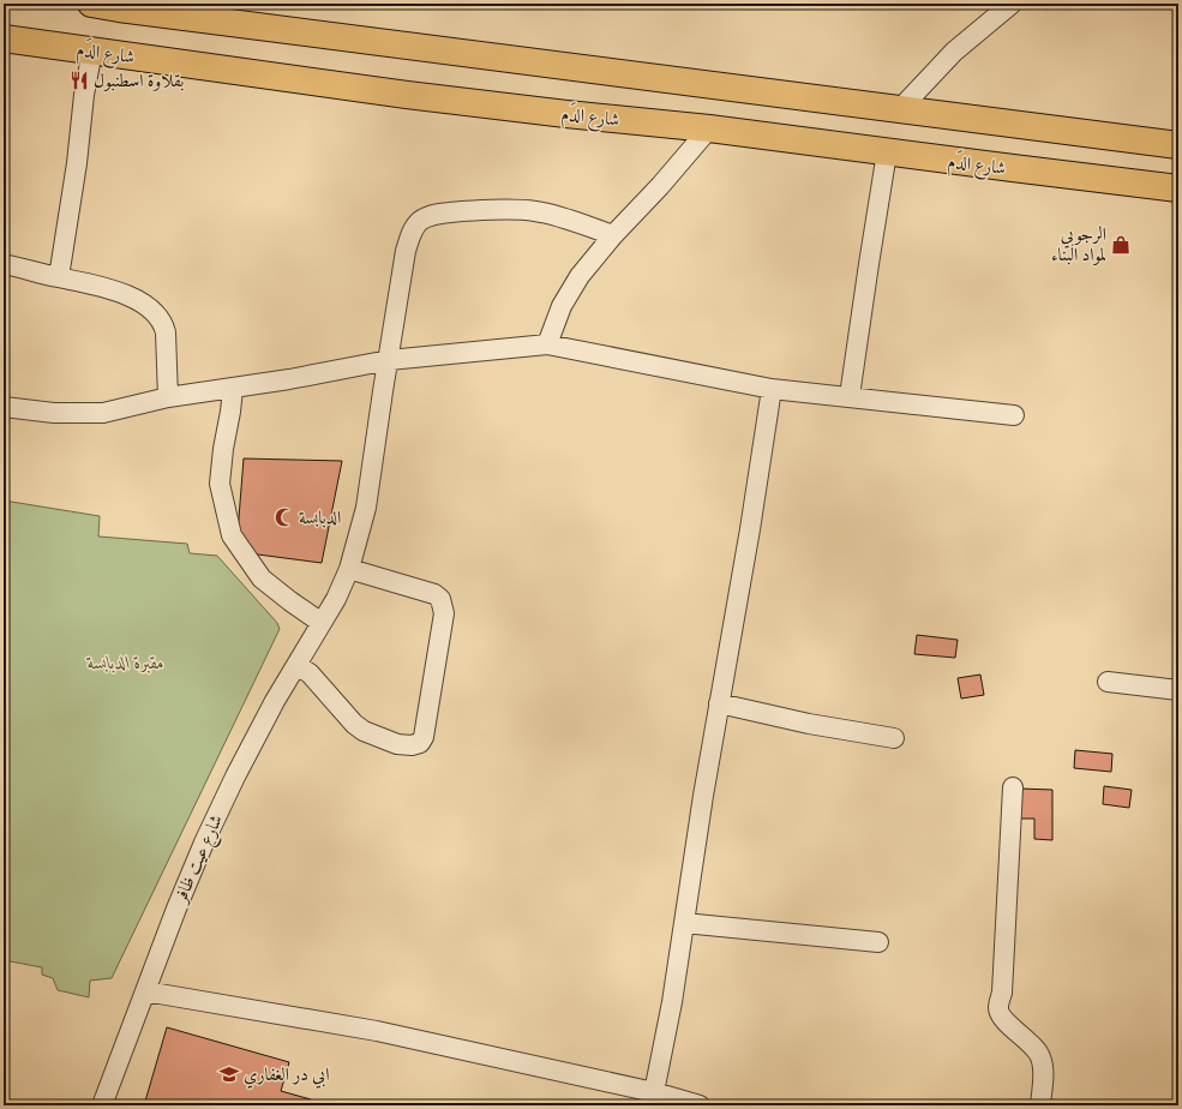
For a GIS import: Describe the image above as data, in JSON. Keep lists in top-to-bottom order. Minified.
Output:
{"streets":{"main road":["شارع الدَم"],"street":["شارع عيت ظافر"]},"parks":["مقبرة الدبابسة"],"places":{"restaurant":["بقلاوة اسطنبول"],"shop":["الرجوبي لمواد البناء"],"mosque":["الدبابسة"],"school or university":["ابي در الغفاري"]}}
